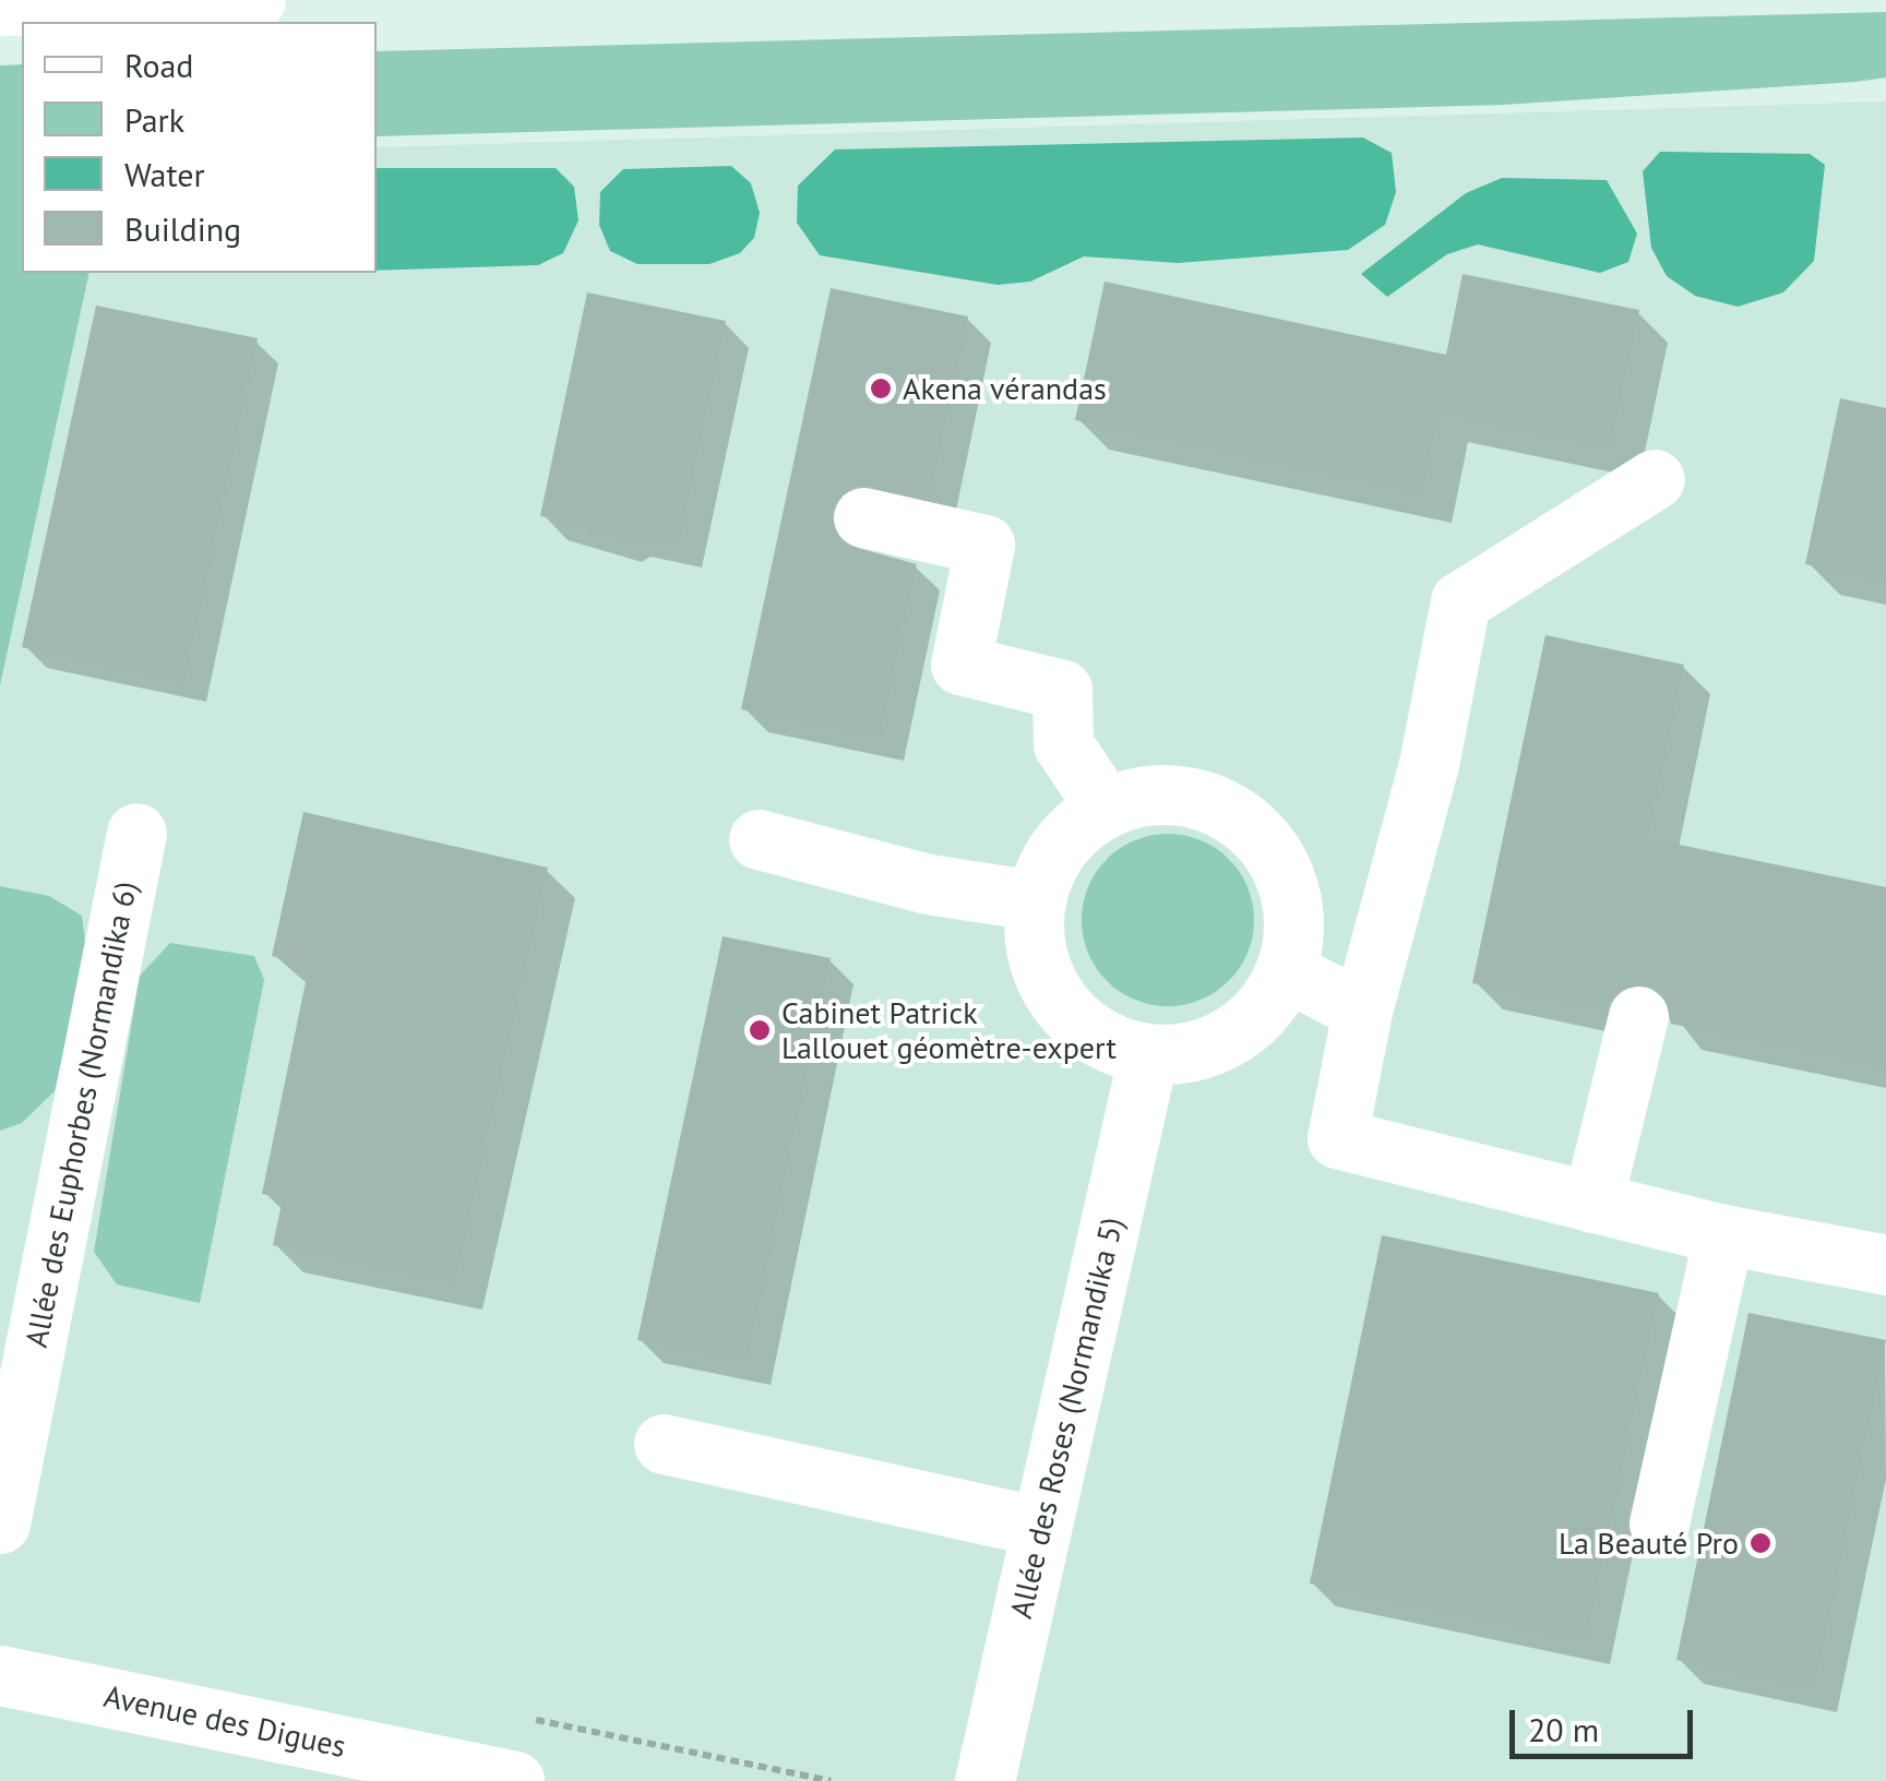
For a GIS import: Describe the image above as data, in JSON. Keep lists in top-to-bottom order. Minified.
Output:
{"streets":{"main road":["Allée des Euphorbes (Normandika 6)","Allée des Roses (Normandika 5)","Avenue des Digues"]},"places":["Akena vérandas","Cabinet Patrick Lallouet géomètre-expert","La Beauté Pro"],"legend":["Road","Park","Water","Building"],"scale_bar":"20 m"}
